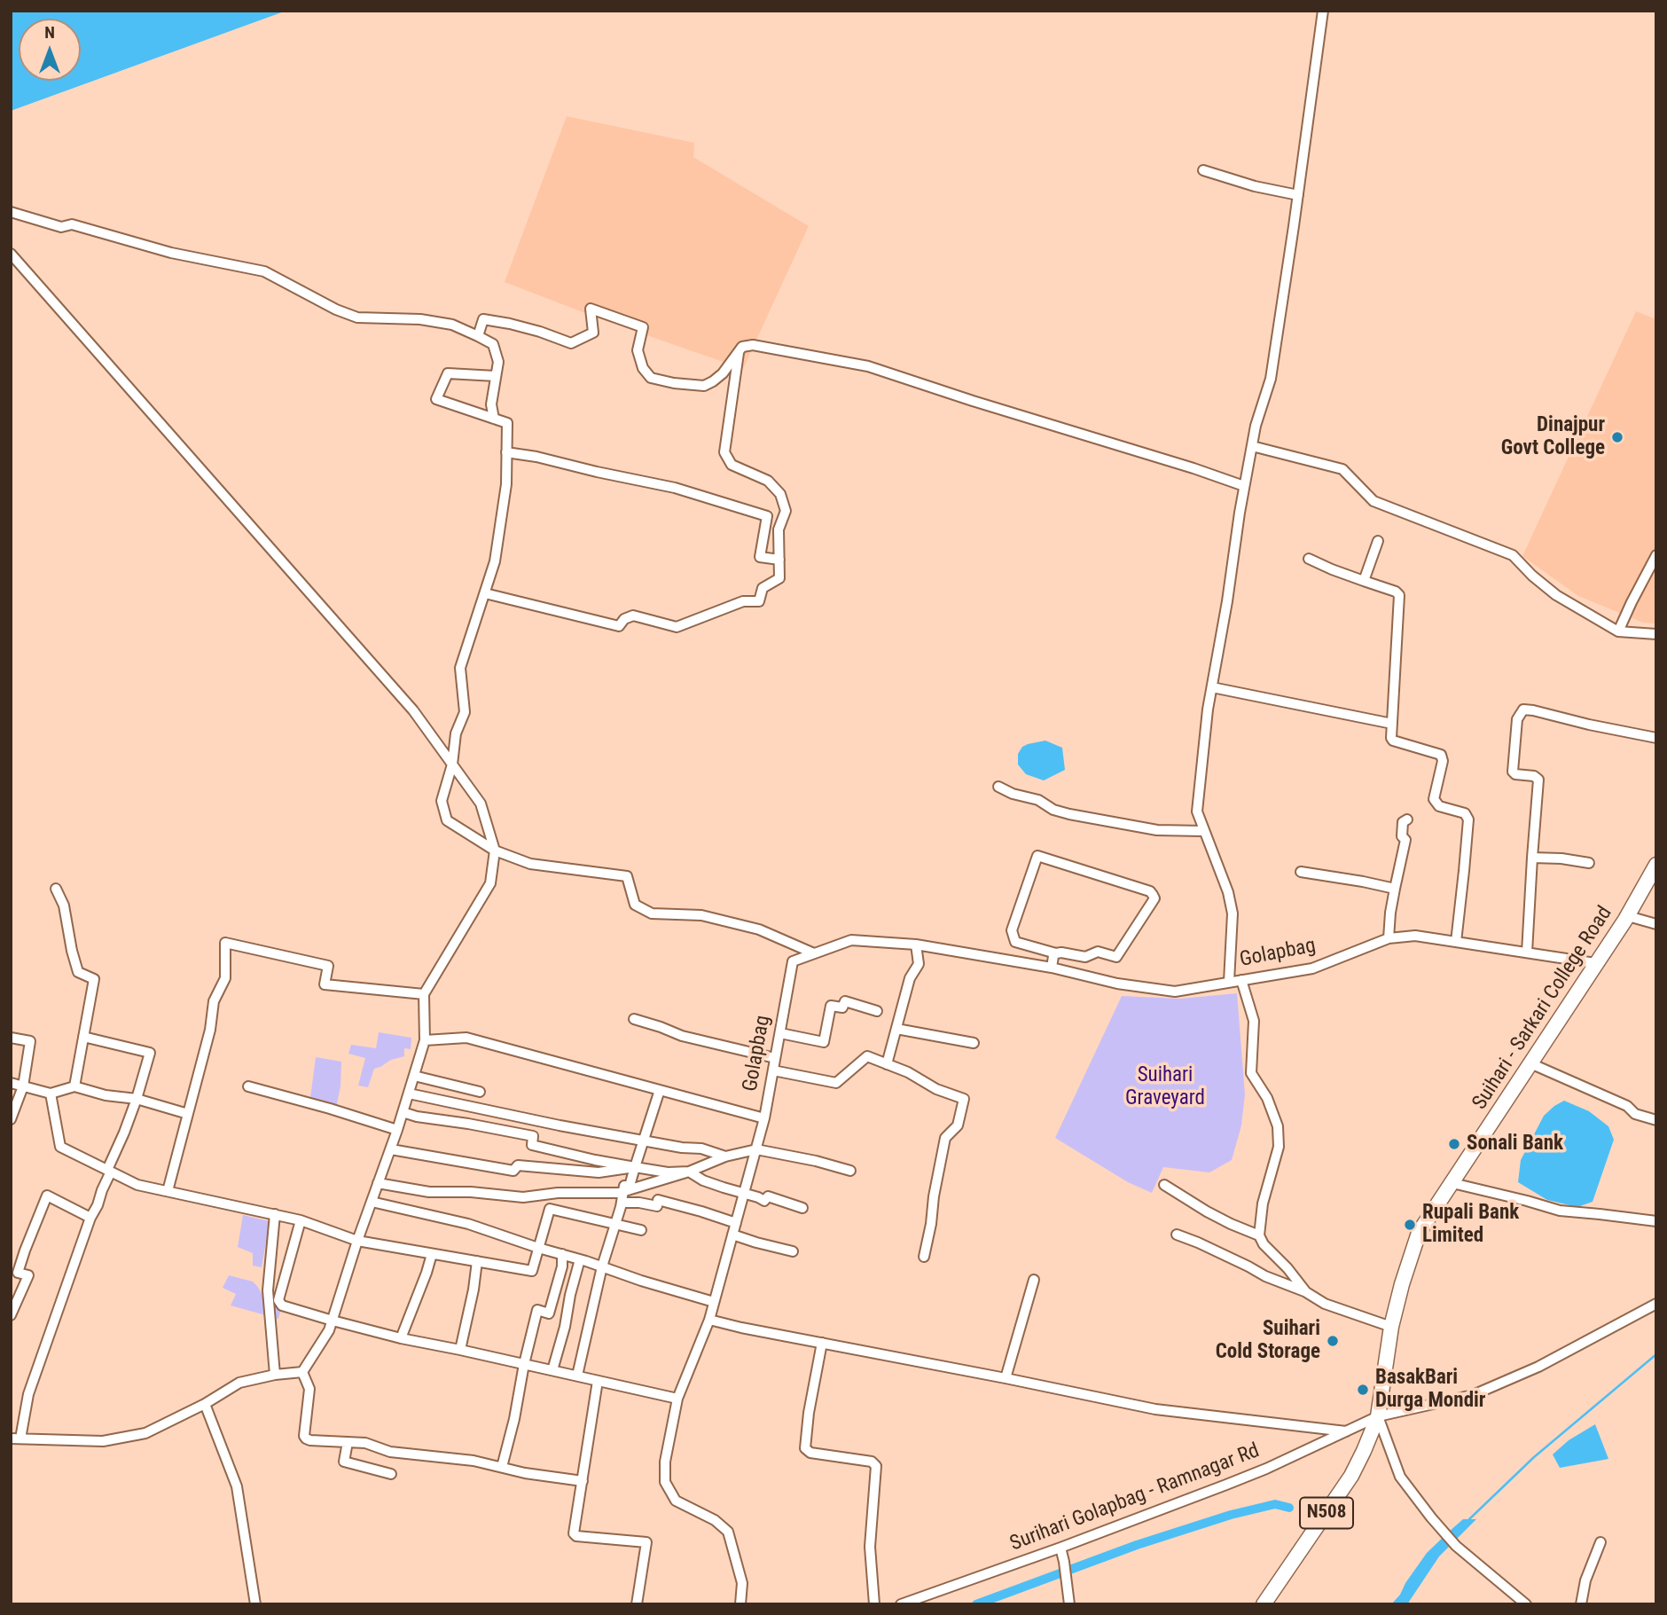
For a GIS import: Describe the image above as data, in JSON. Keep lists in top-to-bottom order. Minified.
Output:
{"streets":{"highway":["Suihari - Sarkari College Road","N508"],"street":["Golapbag","Surihari Golapbag - Ramnagar Rd"]},"crossings":[["Golapbag","Suihari - Sarkari College Road"],["Suihari - Sarkari College Road","Surihari Golapbag - Ramnagar Rd"],["Suihari - Sarkari College Road","N508"],["Surihari Golapbag - Ramnagar Rd","N508"]],"parks":["Suihari Graveyard"],"places":["Dinajpur Govt College","Sonali Bank","Rupali Bank Limited","Suihari Cold Storage","BasakBari Durga Mondir"],"north":"top"}
